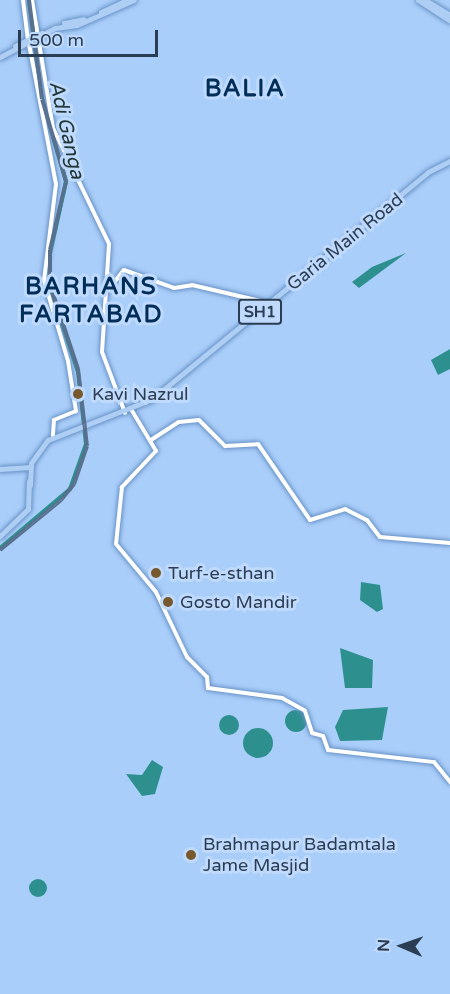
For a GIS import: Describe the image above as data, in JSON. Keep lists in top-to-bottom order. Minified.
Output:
{"streets":{"main road":["Garia Main Road","SH1"]},"districts":["BALIA","BARHANS FARTABAD"],"water":["Adi Ganga"],"places":["Kavi Nazrul","Turf-e-sthan","Gosto Mandir","Brahmapur Badamtala Jame Masjid"],"scale_bar":"500 m","north":"left"}
